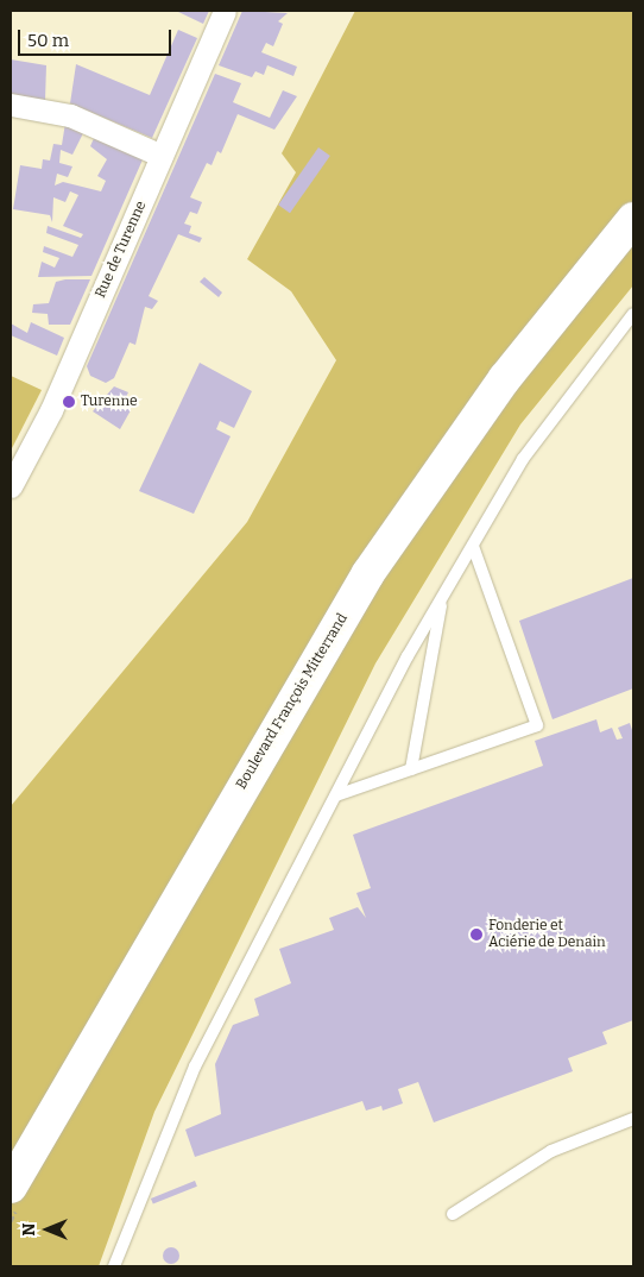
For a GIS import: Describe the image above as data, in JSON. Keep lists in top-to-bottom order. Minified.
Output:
{"streets":{"main road":["Boulevard François Mitterrand"],"street":["Rue de Turenne"]},"places":["Turenne","Fonderie et Aciérie de Denain"],"scale_bar":"50 m","north":"left"}
